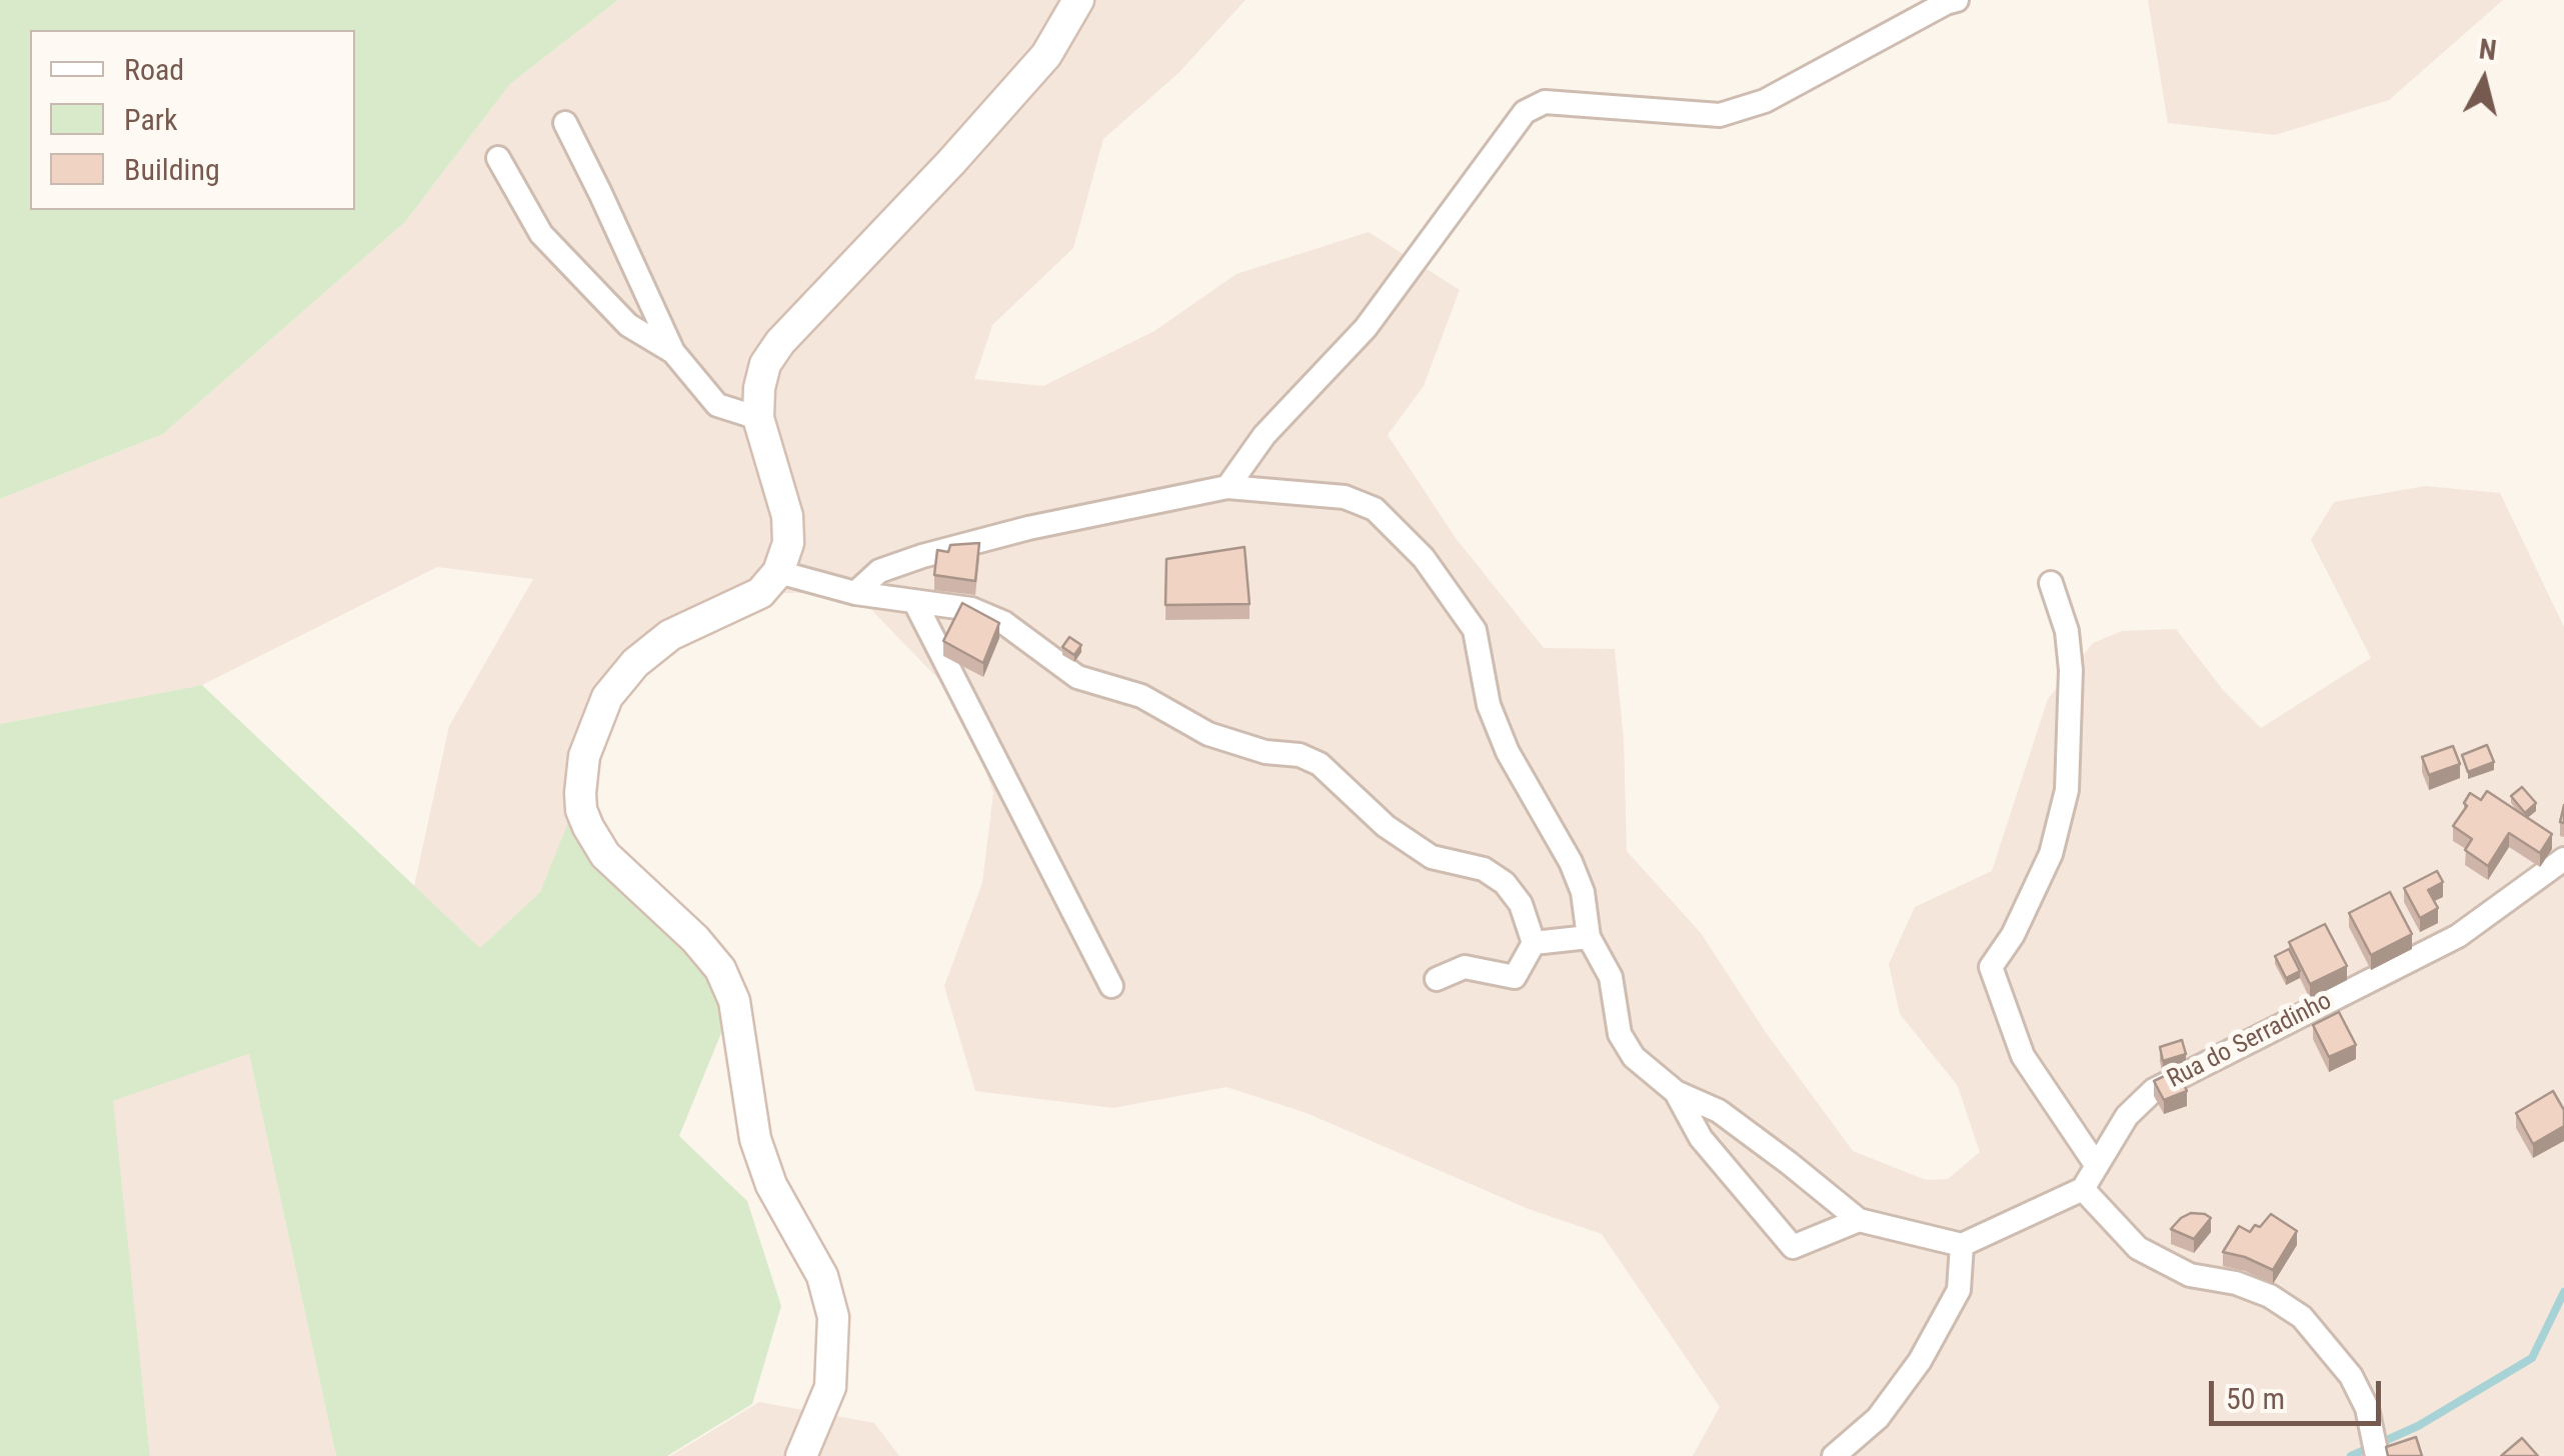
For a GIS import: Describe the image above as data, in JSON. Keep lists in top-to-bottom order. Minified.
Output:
{"streets":{"street":["Rua do Serradinho"]},"legend":["Road","Park","Building"],"scale_bar":"50 m","north":"top"}
